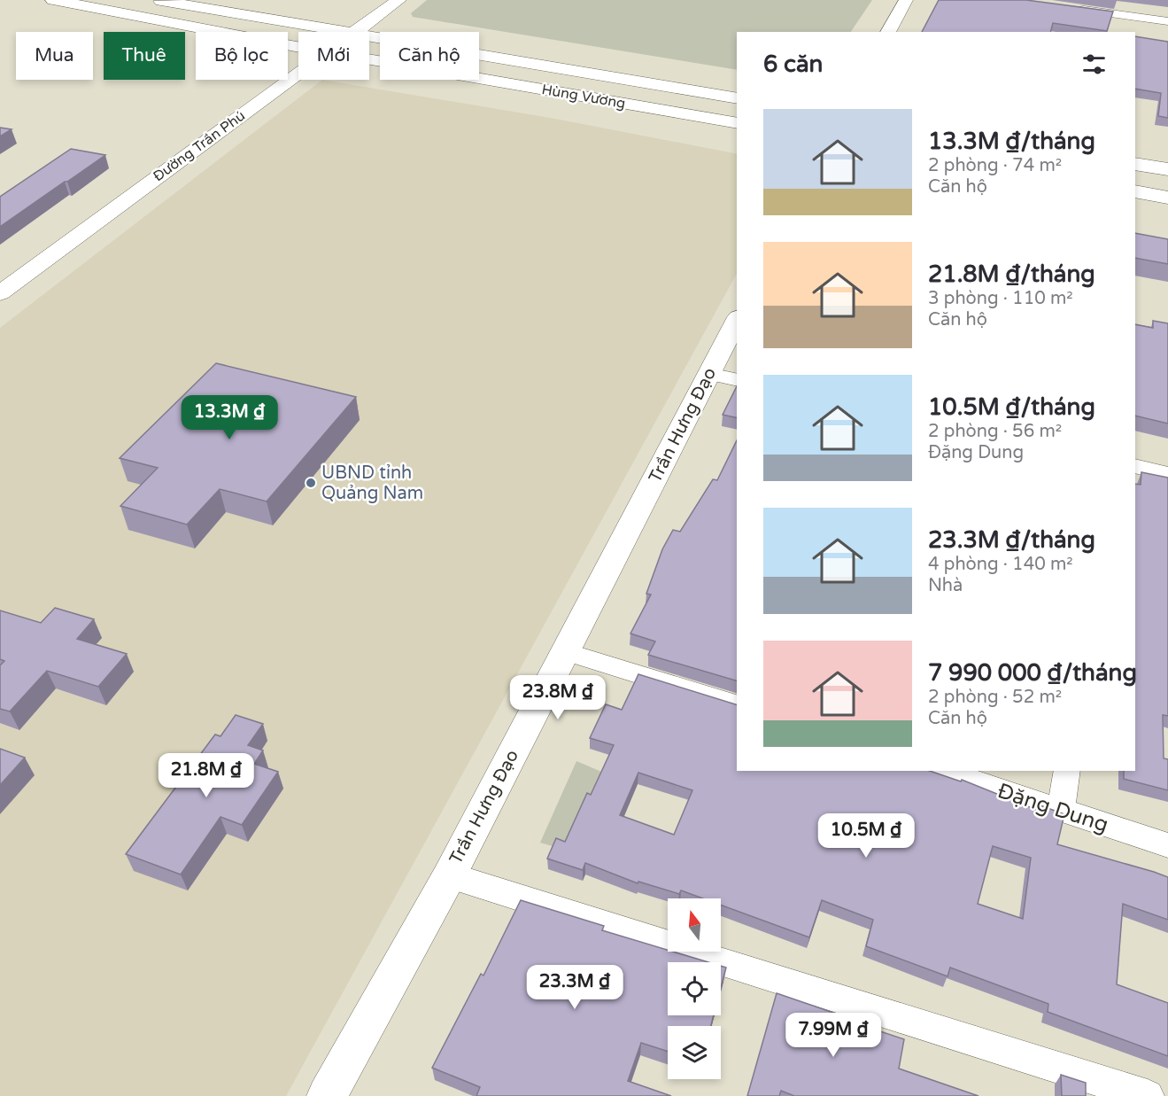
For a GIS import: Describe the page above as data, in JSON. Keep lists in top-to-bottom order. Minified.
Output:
{"streets":{"main road":["Hùng Vương","Đường Trần Phú"],"street":["Trần Hưng Đạo","Đặng Dung"]},"places":["UBND tỉnh Quảng Nam"],"north":"top","page":{"chip":["Mua","Thuê","Bộ lọc","Mới","Căn hộ"],"heading":"6 căn","list":[{"name":"13.3M ₫/tháng","note":"2 phòng · 74 m² · Căn hộ"},{"name":"21.8M ₫/tháng","note":"3 phòng · 110 m² · Căn hộ"},{"name":"10.5M ₫/tháng","note":"2 phòng · 56 m² · Đặng Dung"},{"name":"23.3M ₫/tháng","note":"4 phòng · 140 m² · Nhà"},{"name":"7 990 000 ₫/tháng","note":"2 phòng · 52 m² · Căn hộ"}],"price":["13.3M ₫","23.8M ₫","21.8M ₫","10.5M ₫","23.3M ₫","7.99M ₫"]}}
